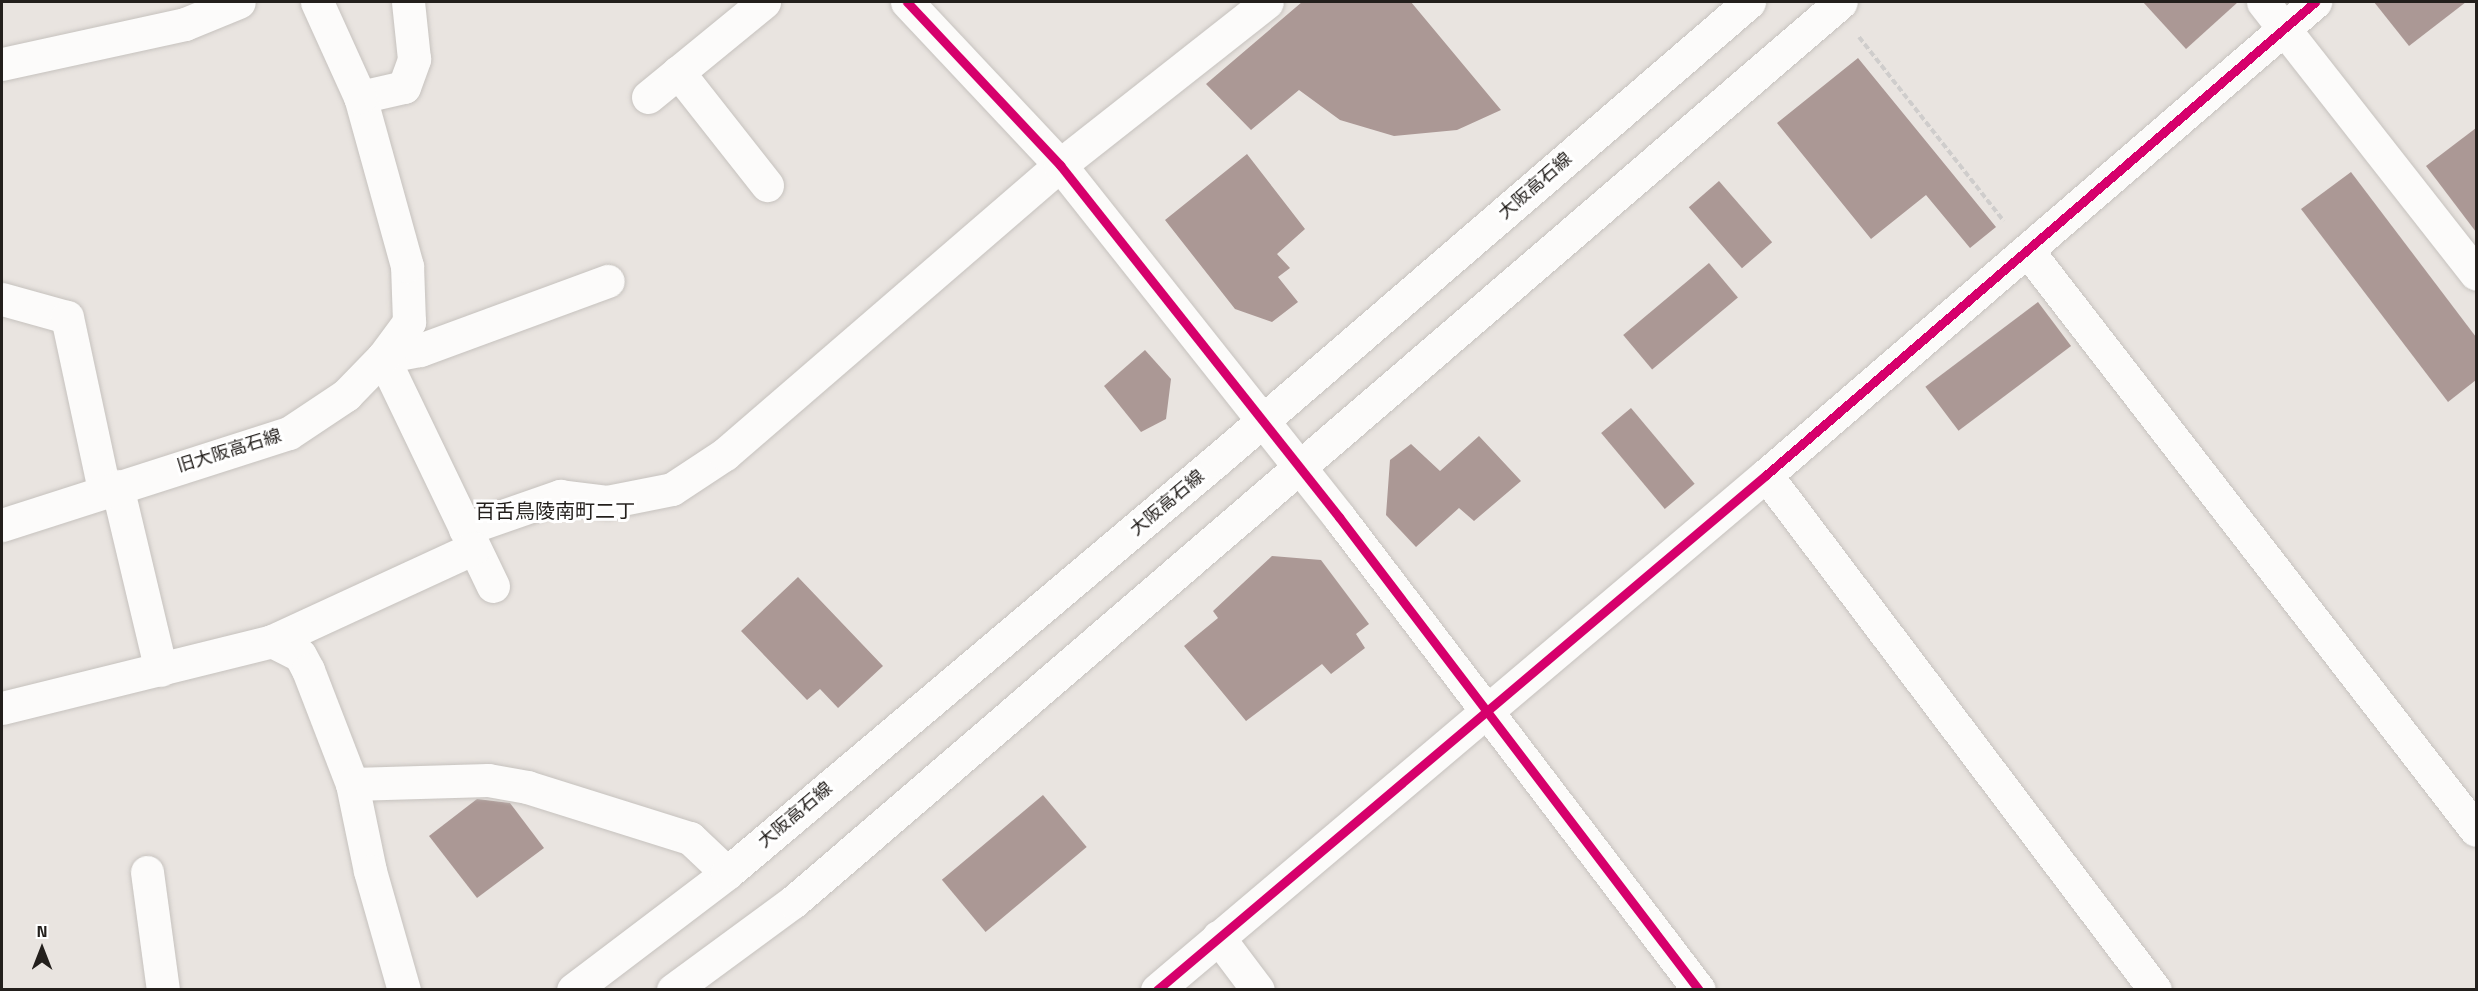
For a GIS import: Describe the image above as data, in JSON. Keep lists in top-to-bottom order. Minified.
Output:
{"streets":{"street":["大阪高石線","旧大阪高石線"]},"districts":["百舌鳥陵南町二丁"],"north":"top"}
